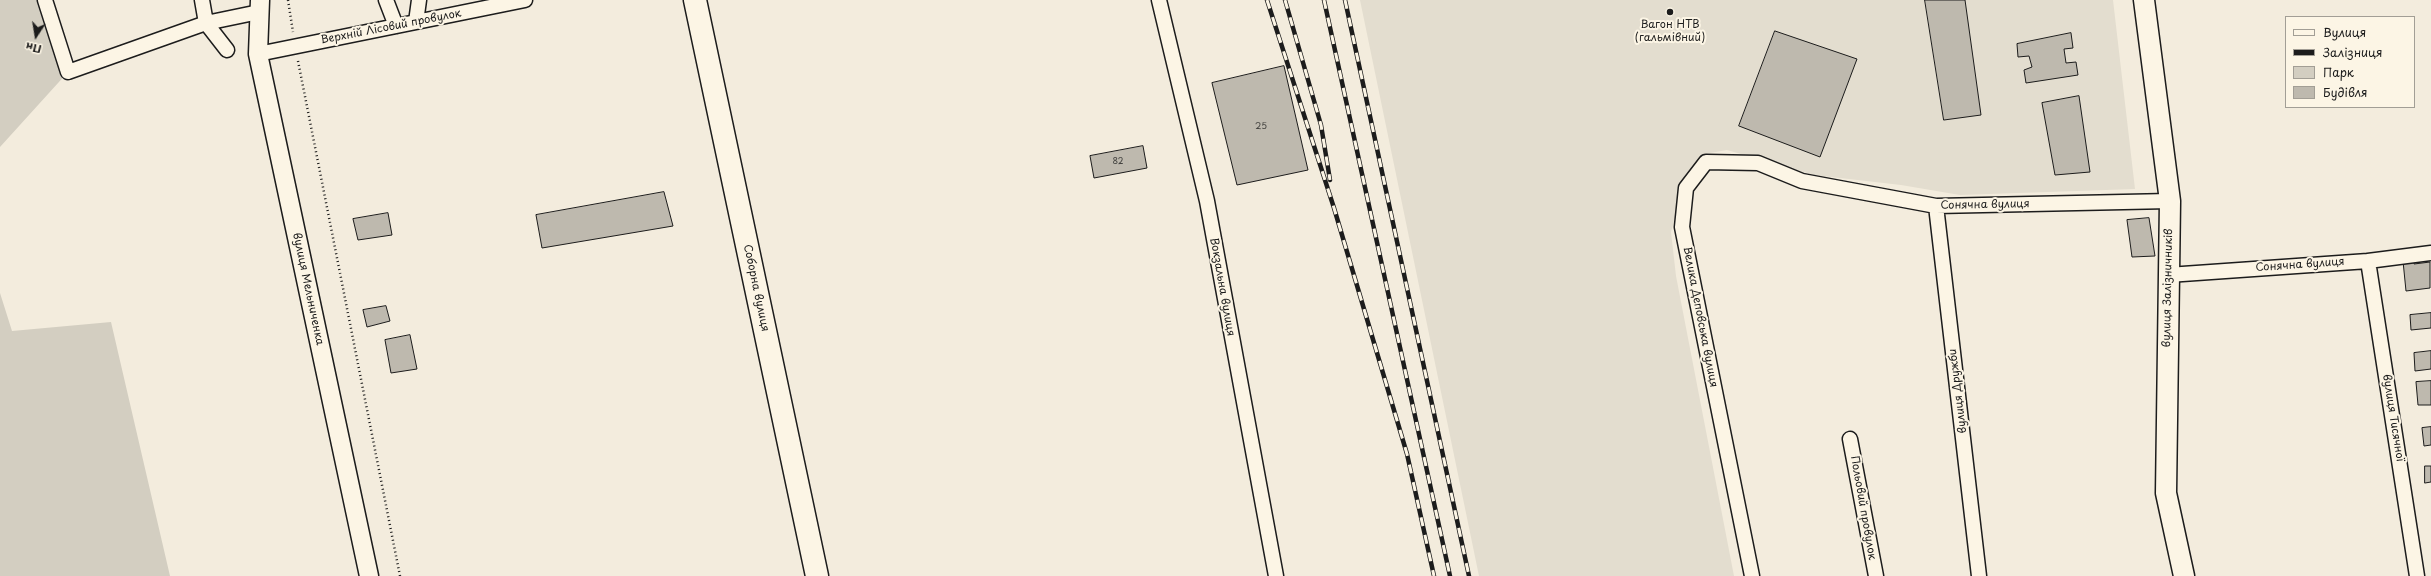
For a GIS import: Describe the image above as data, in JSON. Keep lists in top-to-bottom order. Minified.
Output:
{"streets":{"main road":["Соборна вулиця","вулиця Залізничників"],"street":["Верхній Лісовий провулок","Сонячна вулиця","Вокзальна вулиця","вулиця Мельниченка","Велика Деповська вулиця","вулиця Дружби","вулиця Тисячної","Польовий провулок"]},"crossings":[["Верхній Лісовий провулок","вулиця Мельниченка"],["Сонячна вулиця","вулиця Залізничників"],["Сонячна вулиця","Велика Деповська вулиця"],["Сонячна вулиця","вулиця Дружби"],["Сонячна вулиця","вулиця Тисячної"]],"places":["Вагон НТВ (гальмівний)"],"house_numbers":["25","82"],"legend":["Вулиця","Залізниця","Парк","Будівля"],"north":"bottom"}
